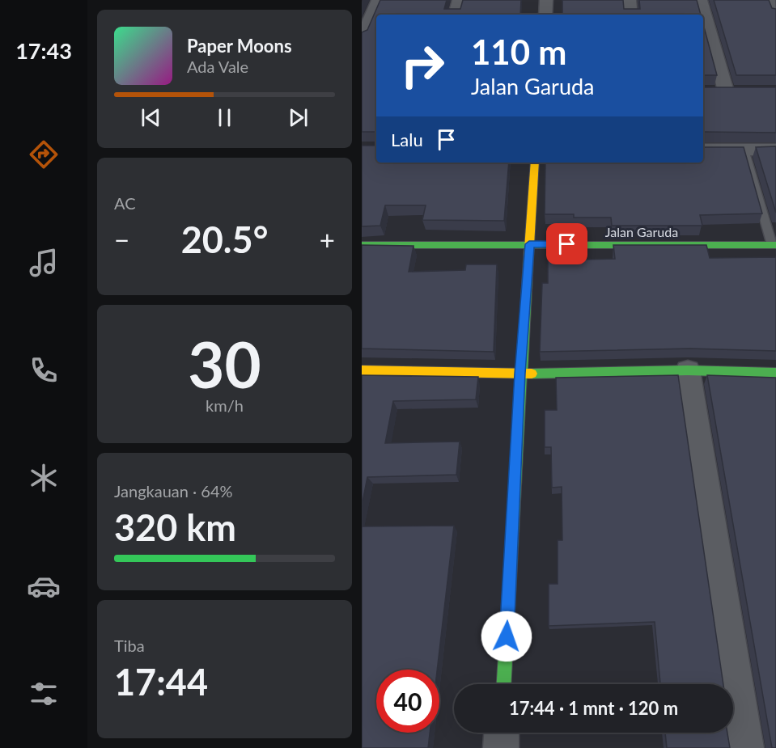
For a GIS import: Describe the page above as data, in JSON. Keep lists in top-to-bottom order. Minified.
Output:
{"streets":{"street":["Jalan Garuda"]},"page":{"tabs":"17:43","turn":["110 m","Jalan Garuda"],"song":["Paper Moons","Ada Vale"],"then":"Lalu","tile":["AC",["30","km/h"],["Jangkauan · 64%","320 km"],["Tiba","17:44"]],"heat":["−","20.5°","+"],"limit":"40","trip":"17:44 · 1 mnt · 120 m"}}
